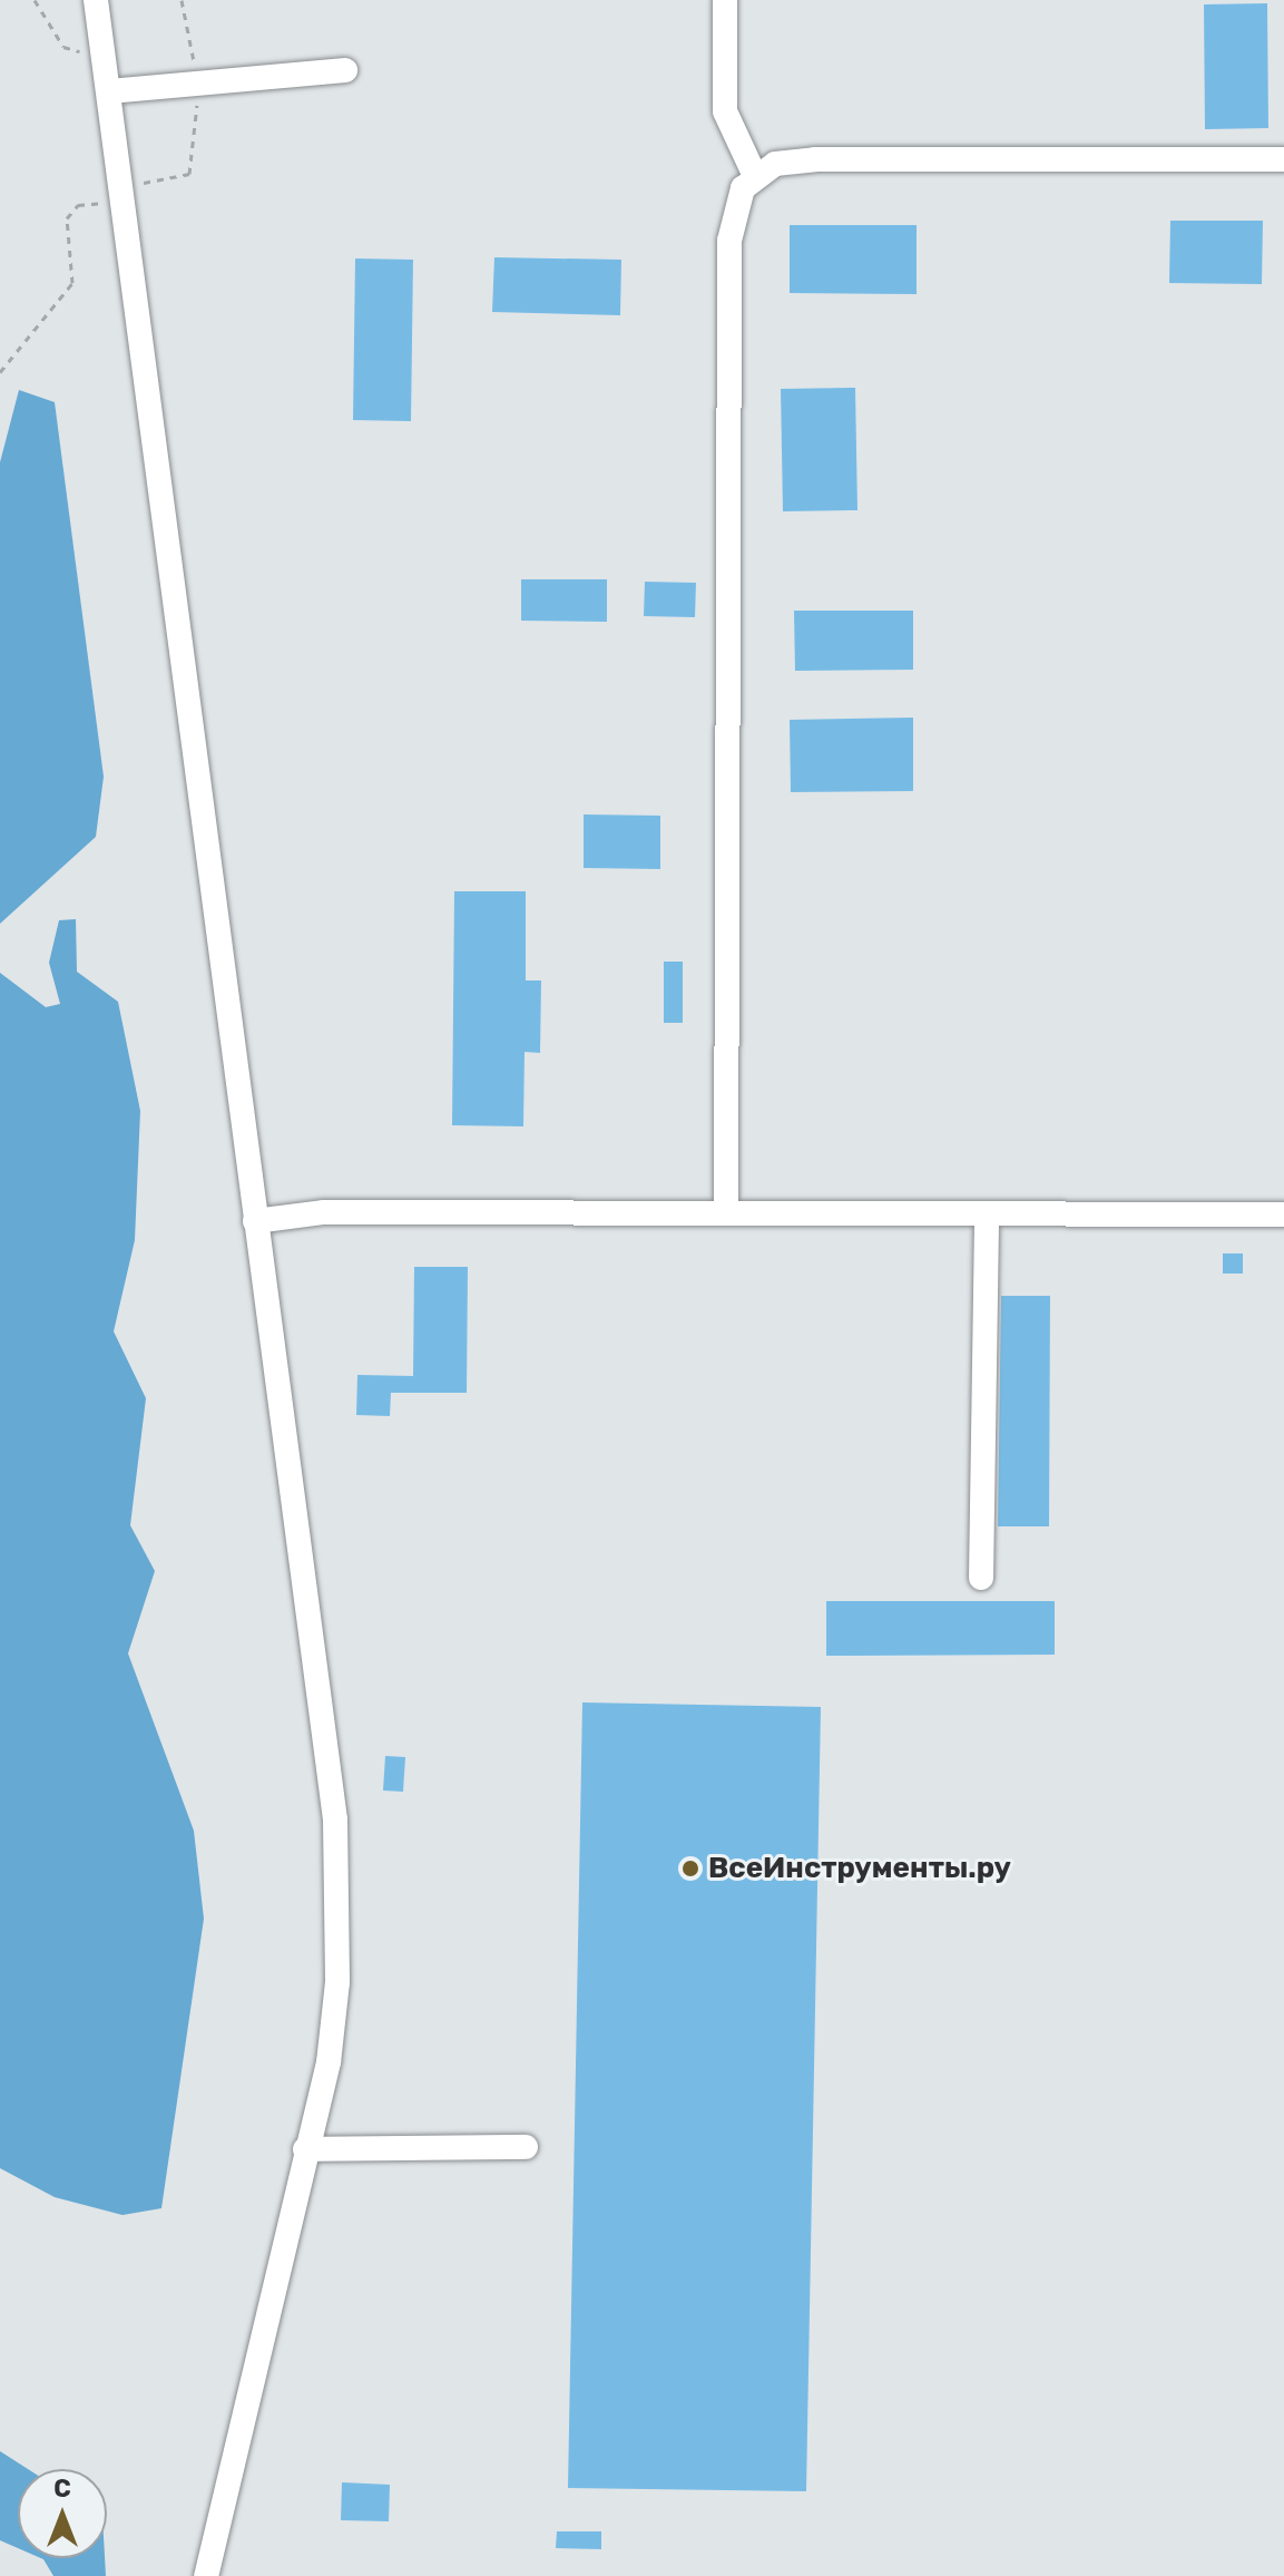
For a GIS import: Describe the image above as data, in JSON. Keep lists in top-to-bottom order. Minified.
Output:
{"places":["ВсеИнструменты.ру"],"north":"top"}
